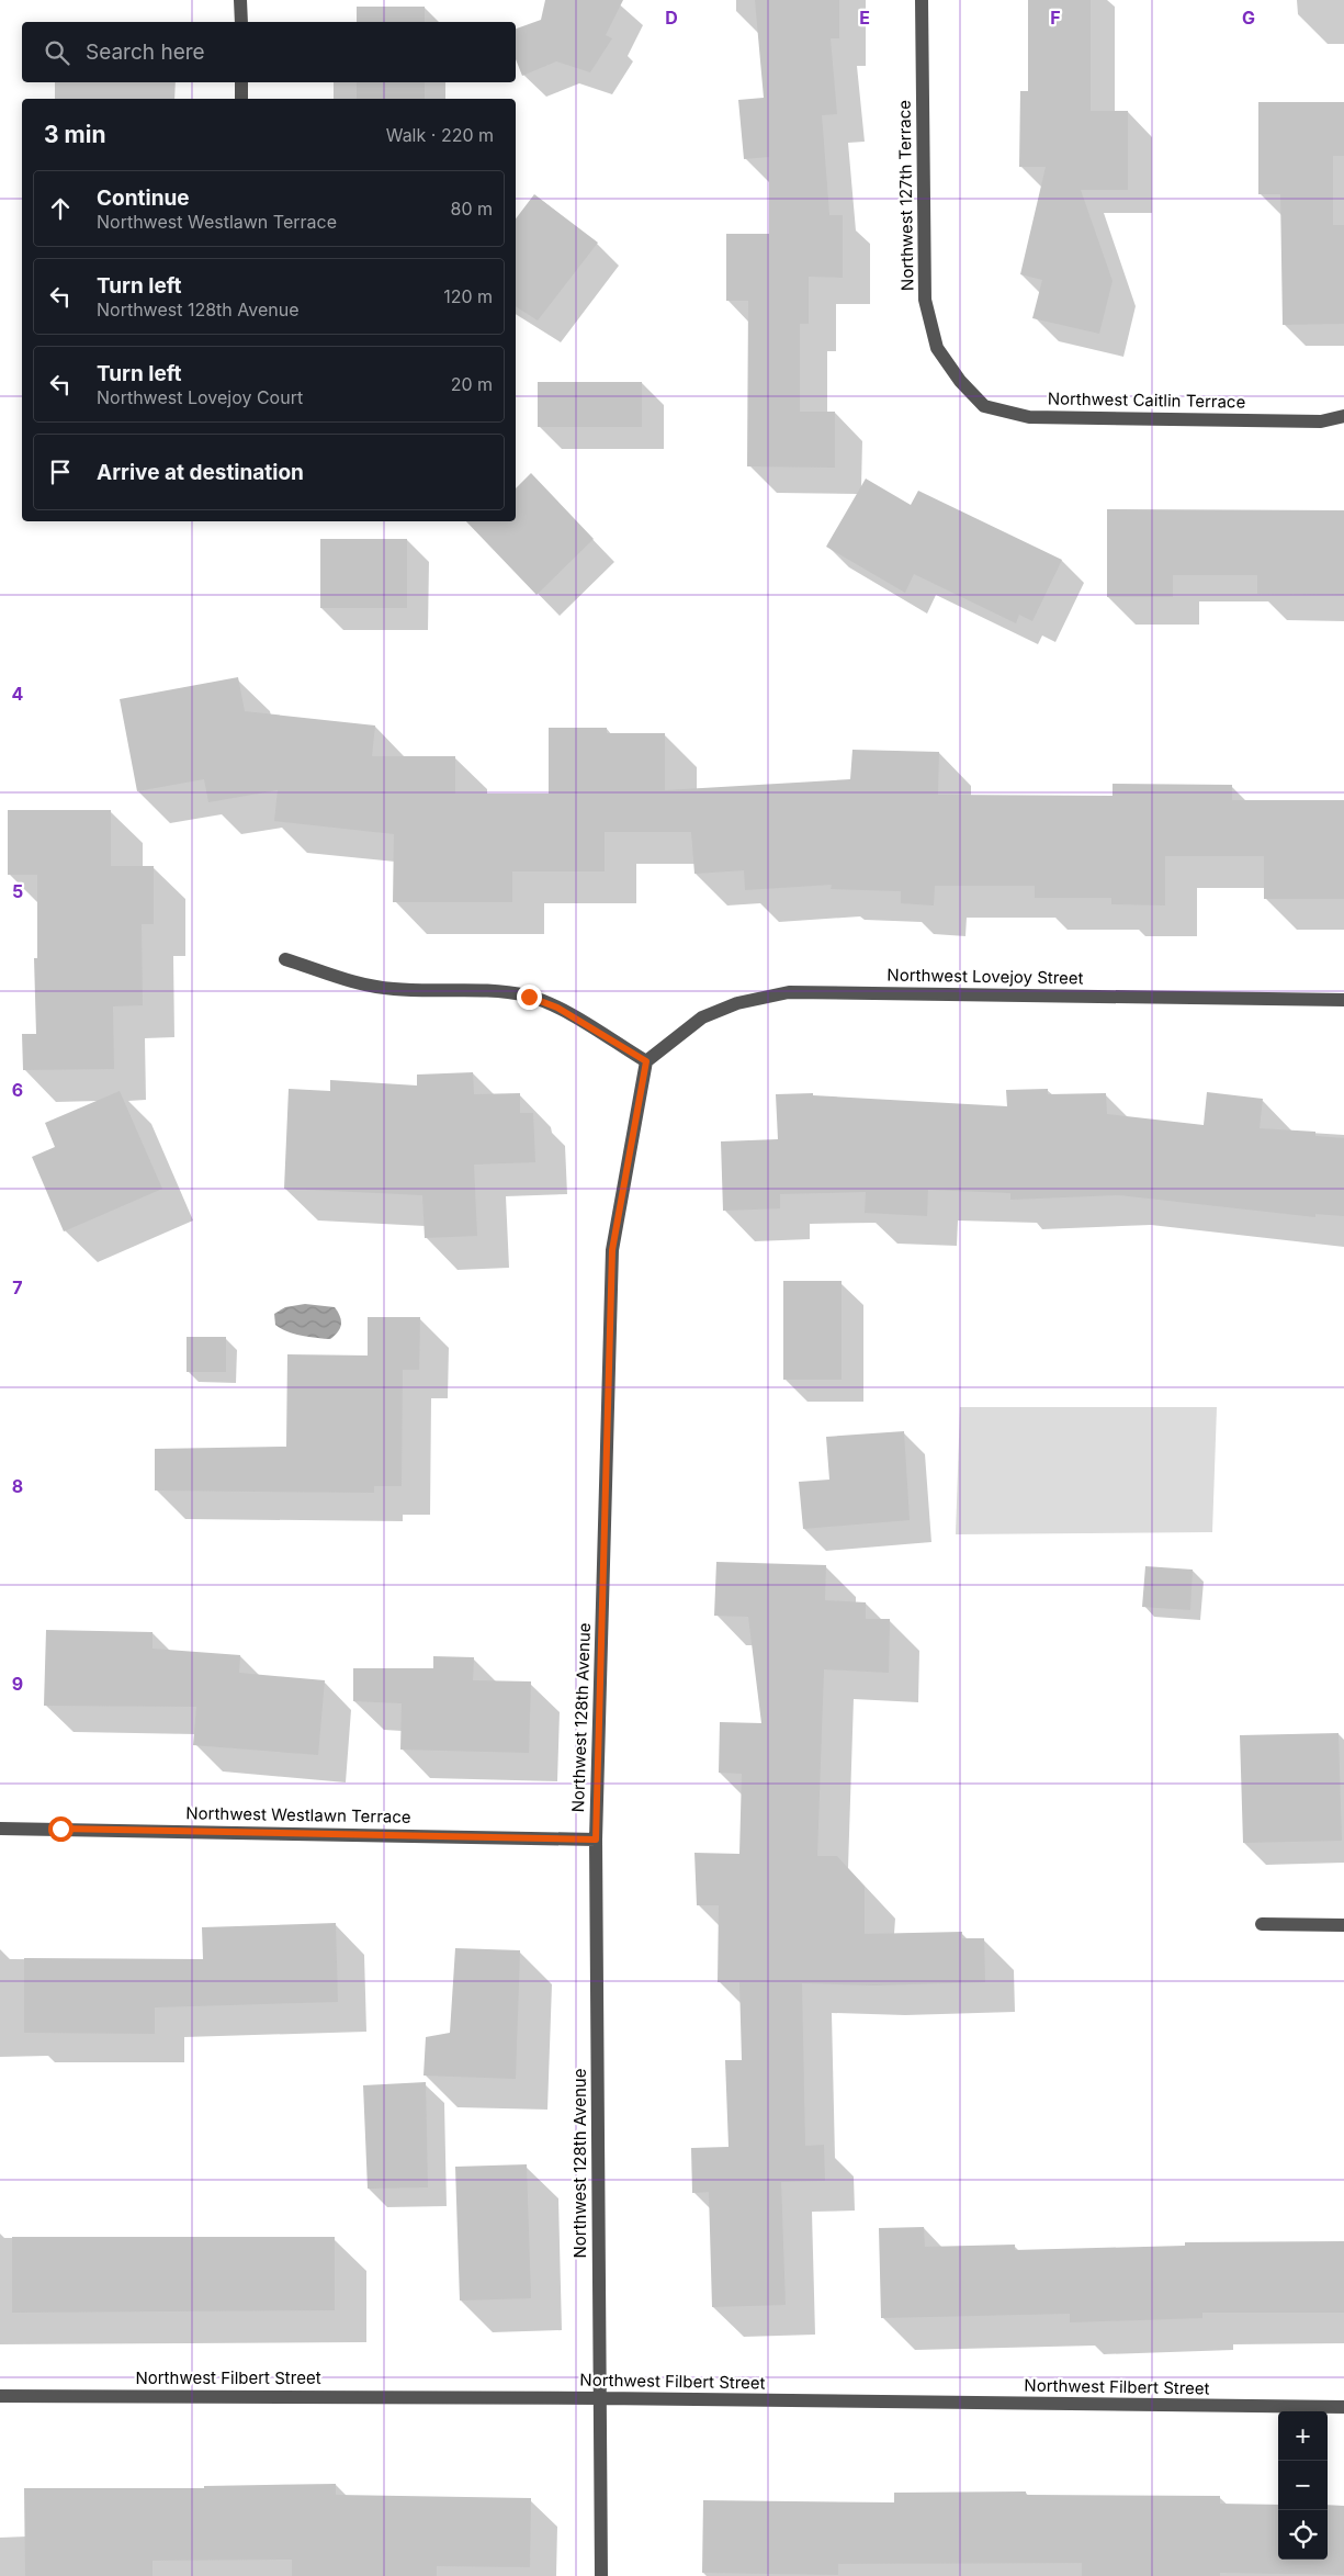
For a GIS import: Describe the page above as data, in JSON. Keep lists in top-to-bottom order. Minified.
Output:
{"streets":{"street":["Northwest 127th Terrace","Northwest Caitlin Terrace","Northwest Lovejoy Street","Northwest 128th Avenue","Northwest Westlawn Terrace","Northwest Filbert Street"]},"crossings":[["Northwest 127th Terrace","Northwest Caitlin Terrace"],["Northwest Lovejoy Street","Northwest 128th Avenue"],["Northwest 128th Avenue","Northwest Westlawn Terrace"],["Northwest 128th Avenue","Northwest Filbert Street"]],"page":{"search":"Search here","heading":["3 min","Walk · 220 m"],"list":[["Continue","Northwest Westlawn Terrace","80 m"],["Turn left","Northwest 128th Avenue","120 m"],["Turn left","Northwest Lovejoy Court","20 m"],"Arrive at destination"],"map_buttons":["+","−"]},"grid":{"columns":["D","E","F","G"],"rows":["4","5","6","7","8","9"]}}
